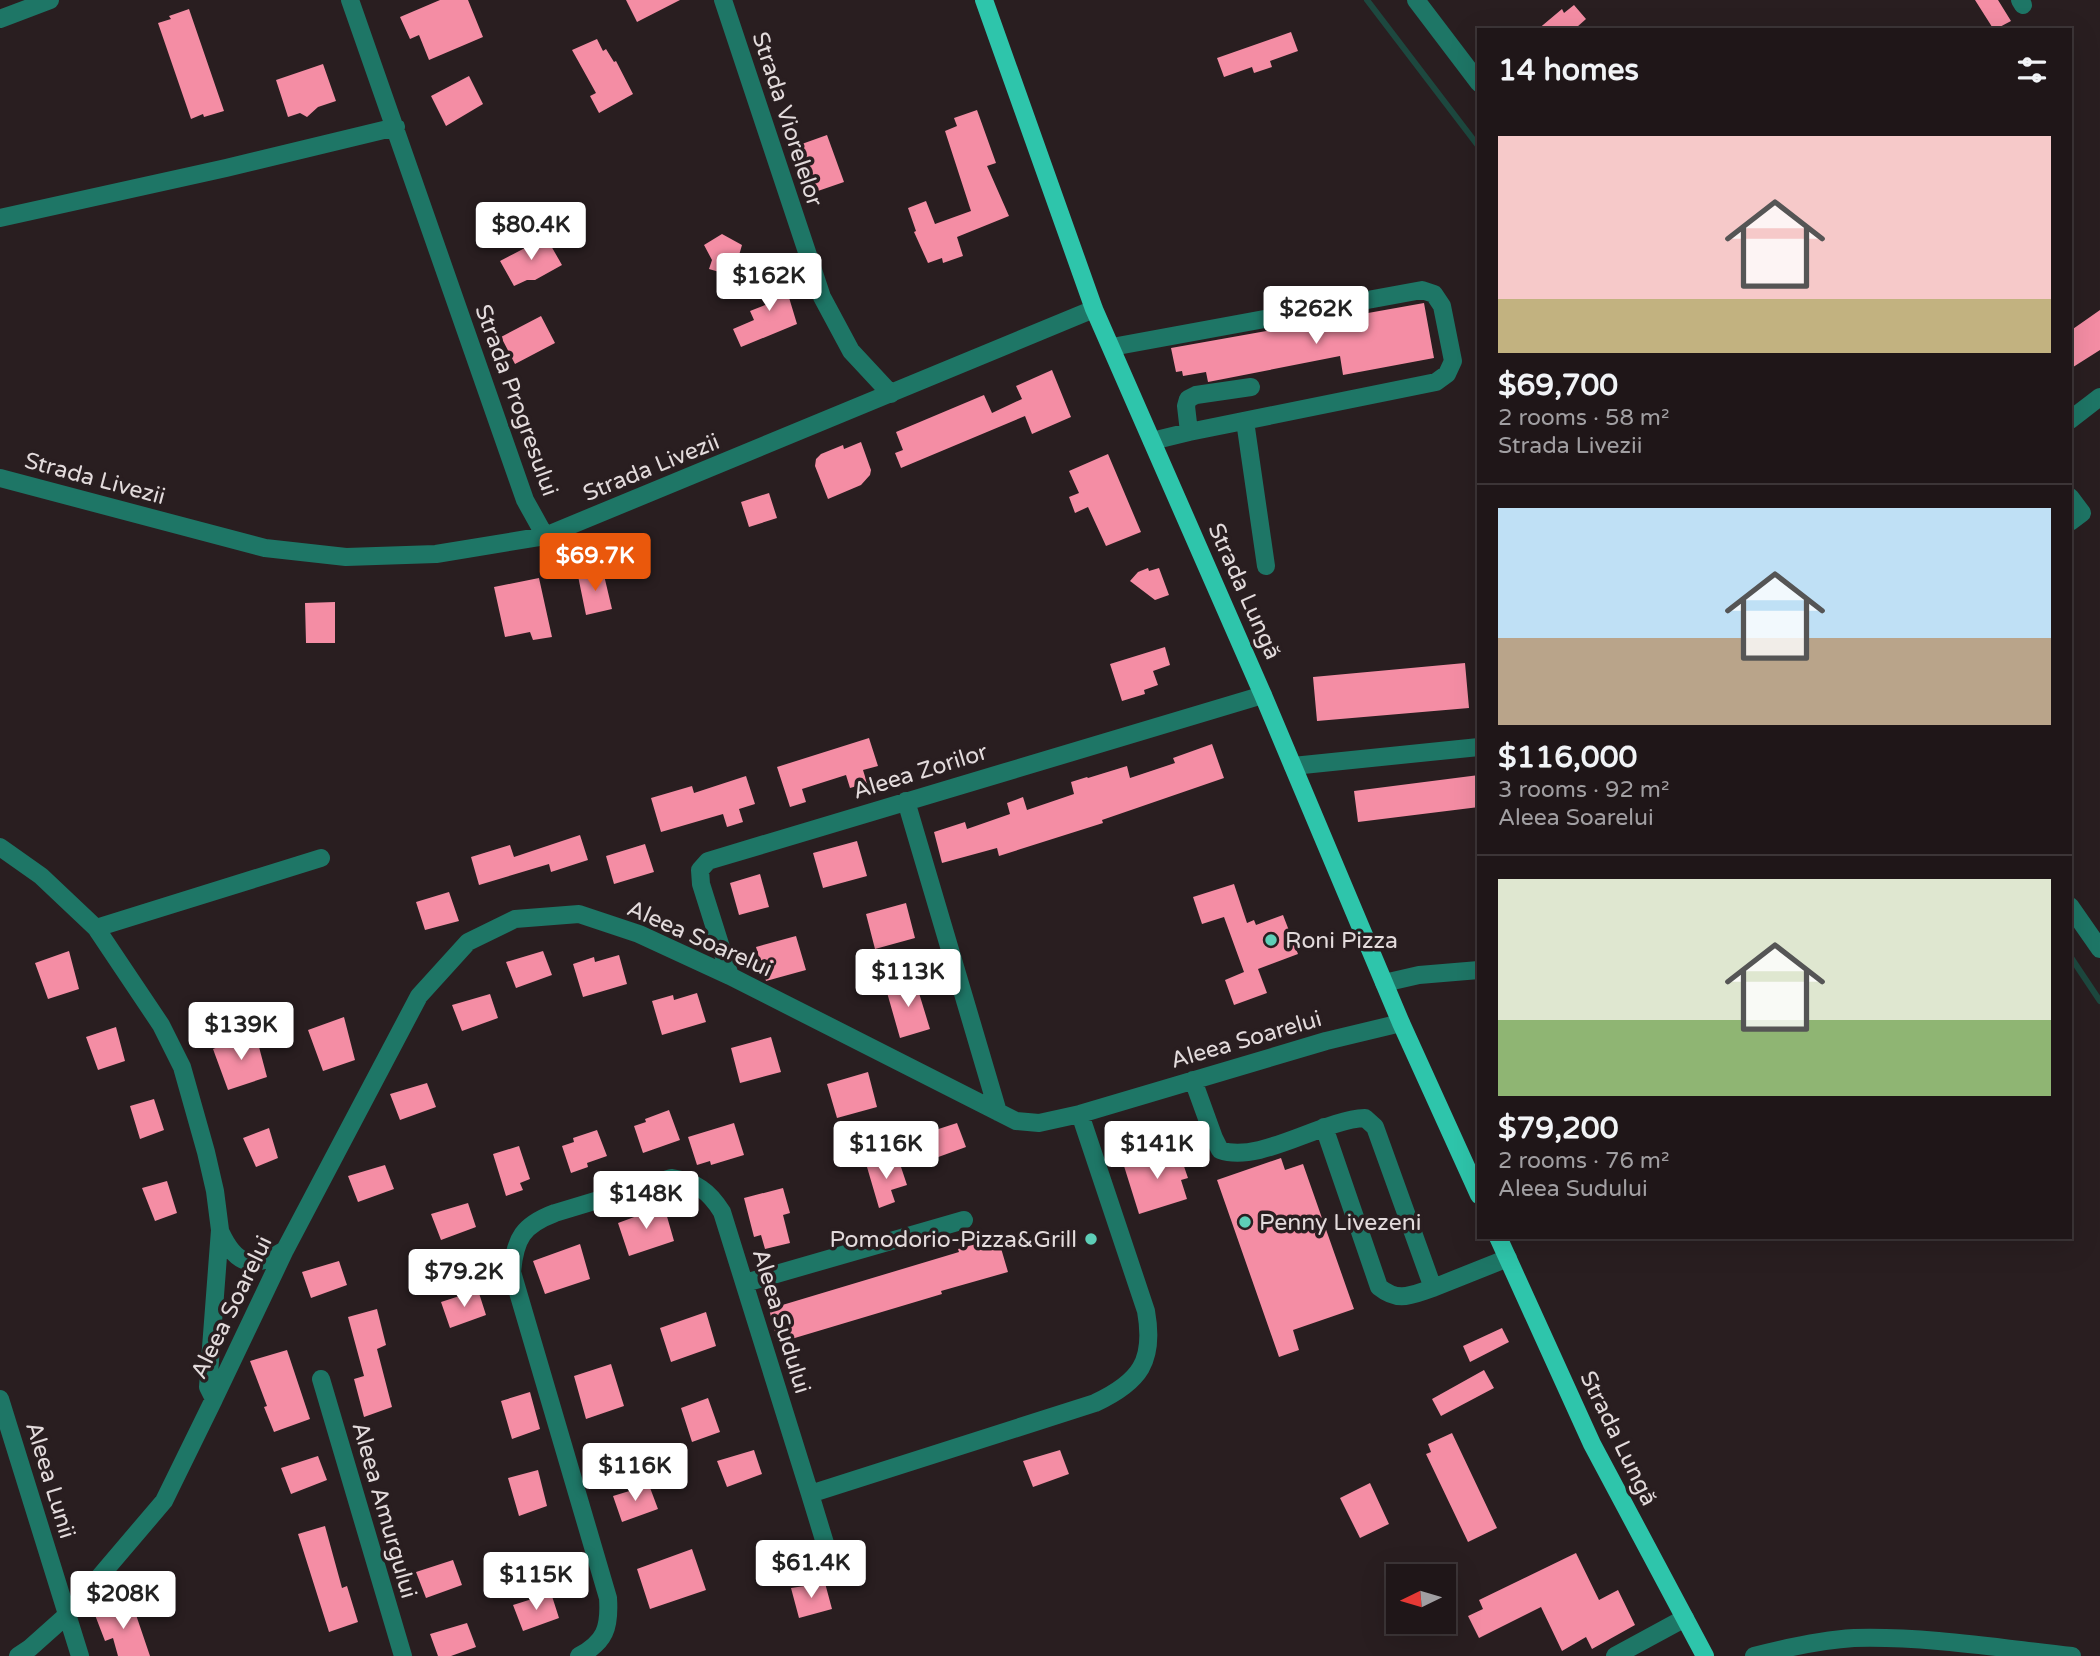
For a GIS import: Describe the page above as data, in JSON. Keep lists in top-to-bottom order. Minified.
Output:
{"streets":{"main road":["Strada Lungă"],"street":["Strada Viorelelor","Strada Progresului","Strada Livezii","Aleea Zorilor","Aleea Soarelui","Aleea Sudului","Aleea Lunii","Aleea Amurgului"]},"crossings":[["Strada Viorelelor","Strada Livezii"],["Strada Progresului","Strada Livezii"],["Strada Livezii","Strada Lungă"],["Strada Lungă","Aleea Zorilor"],["Strada Lungă","Aleea Soarelui"],["Aleea Zorilor","Aleea Soarelui"],["Aleea Soarelui","Aleea Lunii"]],"places":["Roni Pizza","Penny Livezeni","Pomodorio-Pizza&Grill"],"north":"left","page":{"heading":"14 homes","list":[{"name":"$69,700","note":"2 rooms · 58 m² · Strada Livezii"},{"name":"$116,000","note":"3 rooms · 92 m² · Aleea Soarelui"},{"name":"$79,200","note":"2 rooms · 76 m² · Aleea Sudului"}],"price":["$80.4K","$162K","$262K","$69.7K","$113K","$139K","$116K","$141K","$148K","$79.2K","$116K","$61.4K","$115K","$208K"]}}
